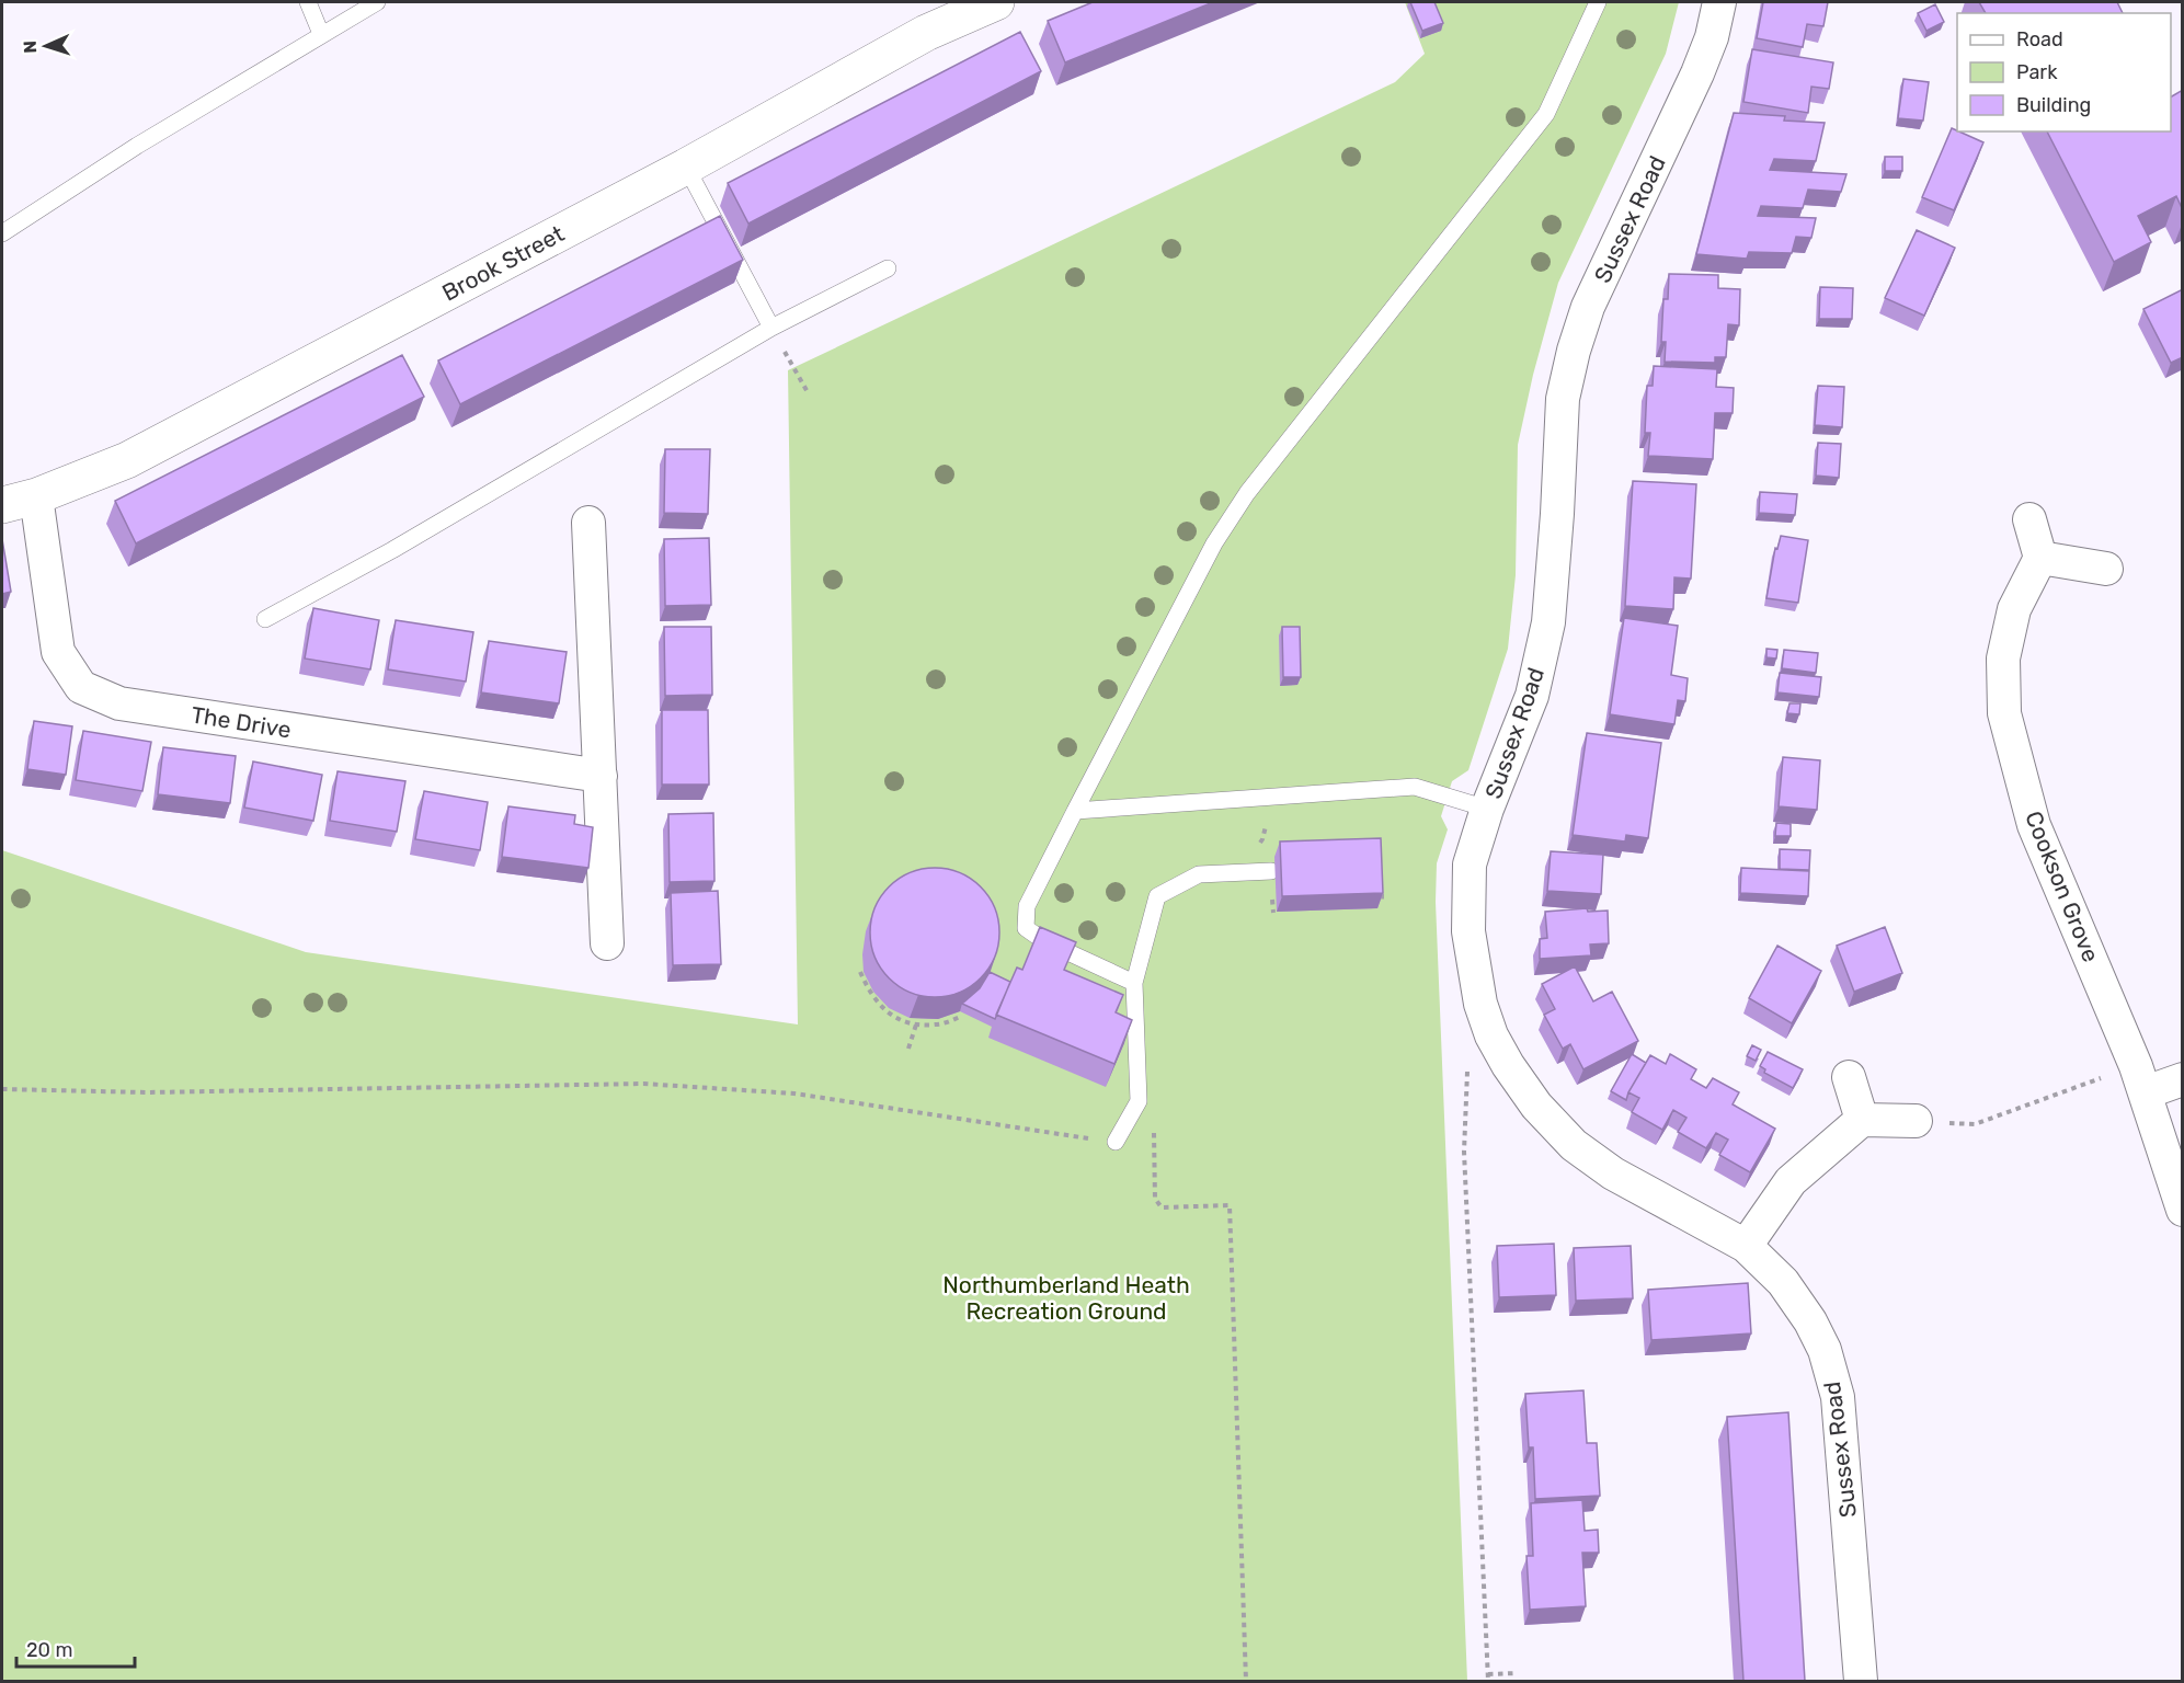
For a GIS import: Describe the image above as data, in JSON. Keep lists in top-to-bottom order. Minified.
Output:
{"streets":{"street":["Sussex Road","Brook Street","The Drive","Cookson Grove"]},"crossings":[["Brook Street","The Drive"]],"parks":["Northumberland Heath Recreation Ground"],"legend":["Road","Park","Building"],"scale_bar":"20 m","north":"left"}
